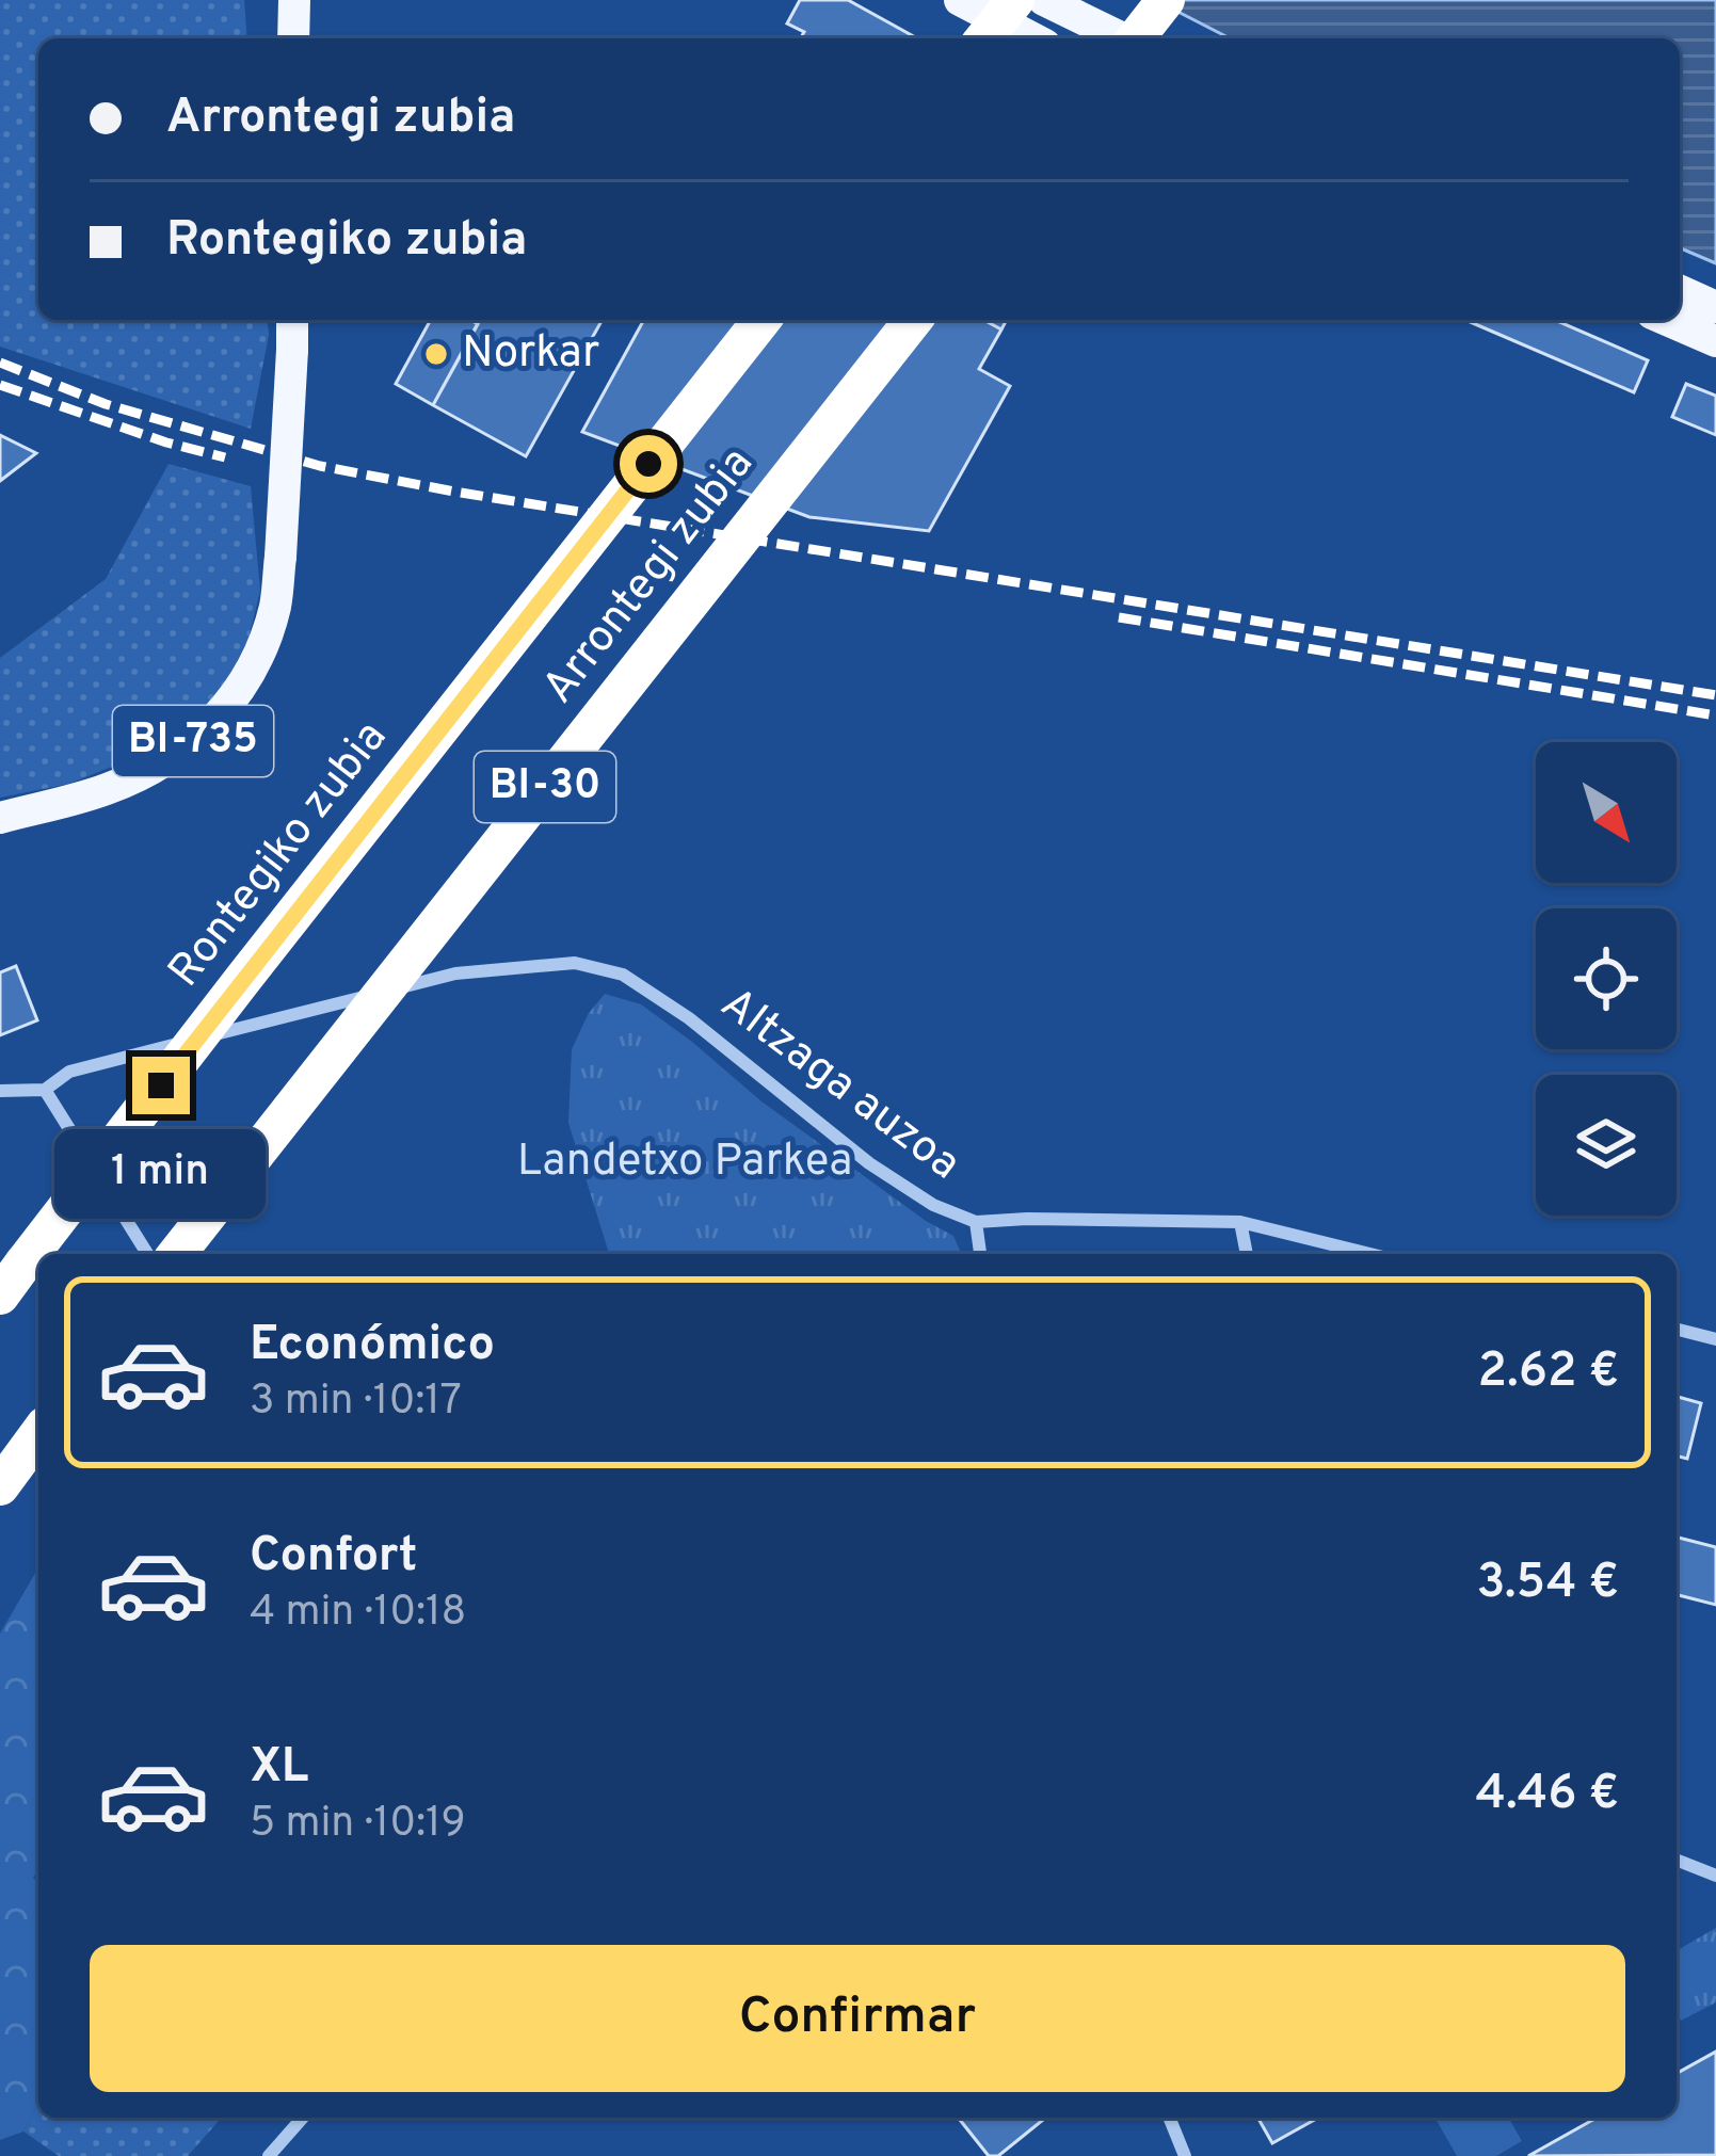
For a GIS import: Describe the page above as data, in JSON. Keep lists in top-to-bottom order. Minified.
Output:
{"streets":{"highway":["Arrontegi zubia","BI-30","Rontegiko zubia"],"main road":["BI-735"],"street":["Altzaga auzoa"]},"crossings":[["Arrontegi zubia","Rontegiko zubia"]],"parks":["Landetxo Parkea"],"places":["Norkar"],"north":"bottom right","page":{"banner":["Arrontegi zubia","Rontegiko zubia"],"bubble":"1 min","list":[{"name":"Económico","note":"3 min · 10:17","value":"2.62 €"},{"name":"Confort","note":"4 min · 10:18","value":"3.54 €"},{"name":"XL","note":"5 min · 10:19","value":"4.46 €"}],"buttons":"Confirmar"}}
